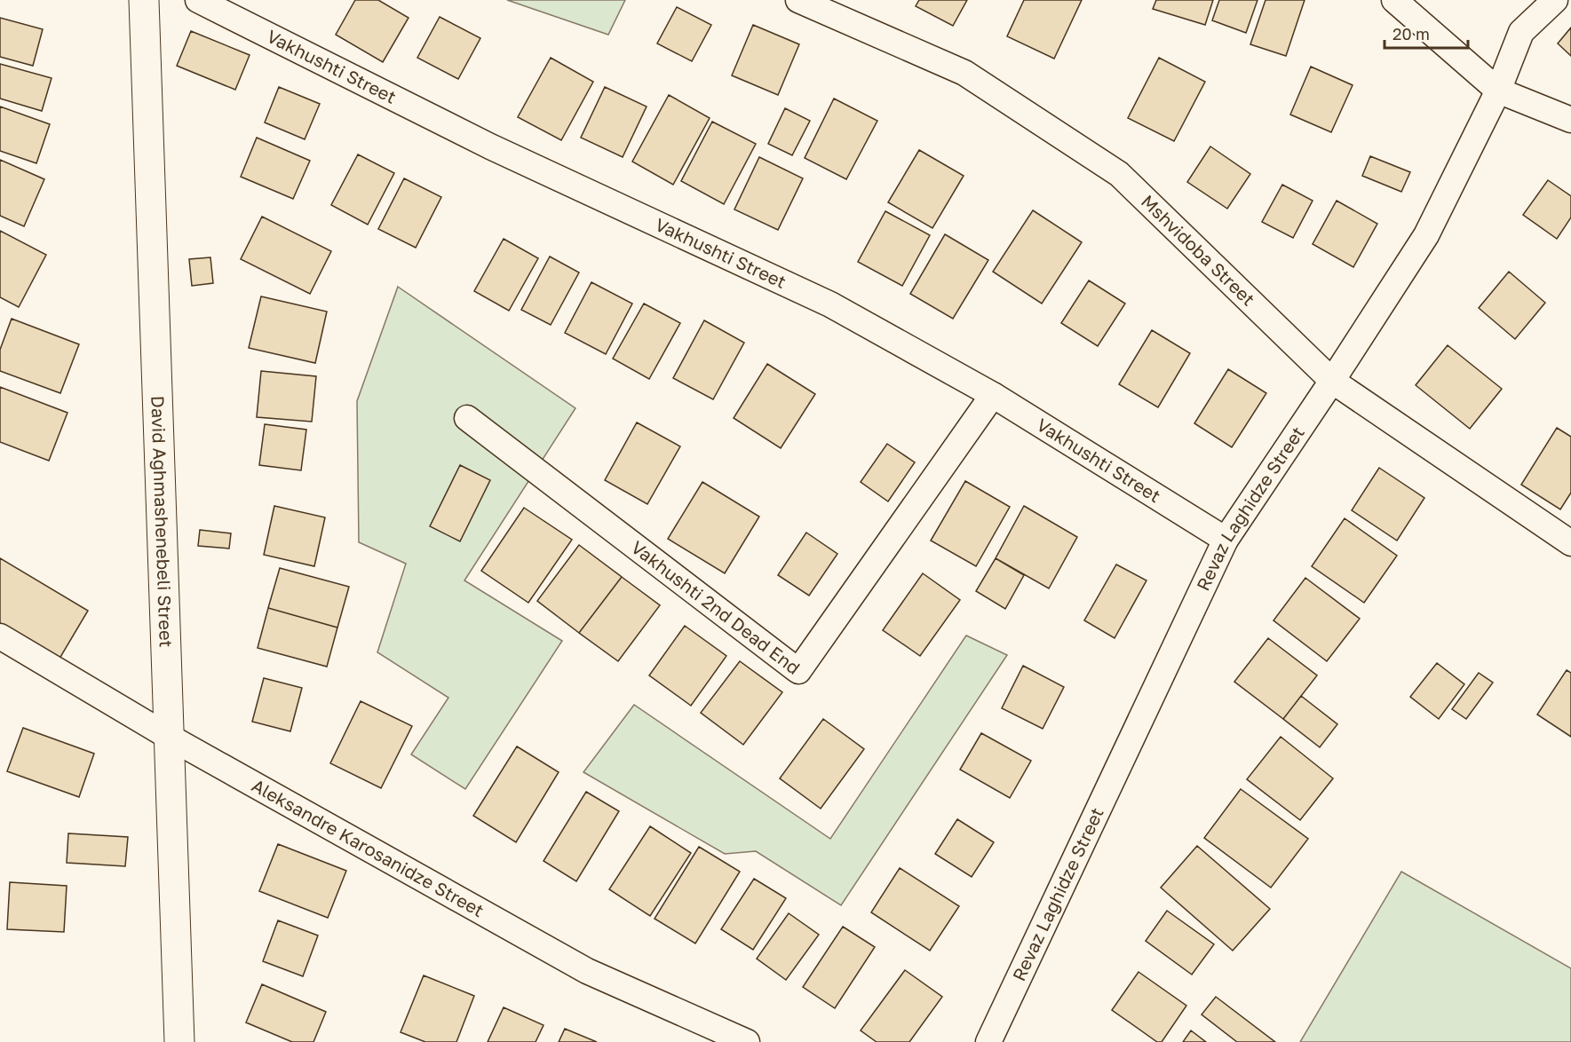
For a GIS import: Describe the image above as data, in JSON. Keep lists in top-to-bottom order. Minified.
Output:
{"streets":{"main road":["David Aghmashenebeli Street"],"street":["Vakhushti Street","Mshvidoba Street","Revaz Laghidze Street","Vakhushti 2nd Dead End","Aleksandre Karosanidze Street"]},"crossings":[["Vakhushti Street","Revaz Laghidze Street"],["Vakhushti Street","Vakhushti 2nd Dead End"],["Mshvidoba Street","Revaz Laghidze Street"],["David Aghmashenebeli Street","Aleksandre Karosanidze Street"]],"scale_bar":"20 m"}
